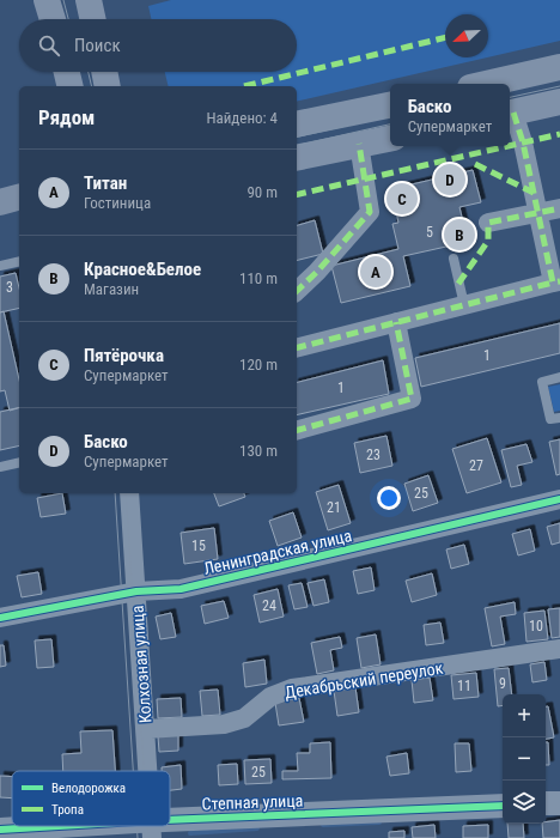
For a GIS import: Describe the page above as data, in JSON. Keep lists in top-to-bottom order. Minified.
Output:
{"streets":{"street":["Ленинградская улица","Колхозная улица","Декабрьский переулок","Степная улица"]},"crossings":[["Ленинградская улица","Колхозная улица"],["Колхозная улица","Декабрьский переулок"]],"house_numbers":["5","3","1","1","23","27","25","21","15","24","10","9","11","25"],"legend":["Велодорожка","Тропа"],"north":"bottom left","page":{"search":"Поиск","popup":["Баско","Супермаркет"],"heading":["Рядом","Найдено: 4"],"list":[{"mark":"A","name":"Титан","note":"Гостиница","value":"90 m"},{"mark":"B","name":"Красное&Белое","note":"Магазин","value":"110 m"},{"mark":"C","name":"Пятёрочка","note":"Супермаркет","value":"120 m"},{"mark":"D","name":"Баско","note":"Супермаркет","value":"130 m"}],"pins":["D","C","B","A"],"map_buttons":["+","−"]}}
